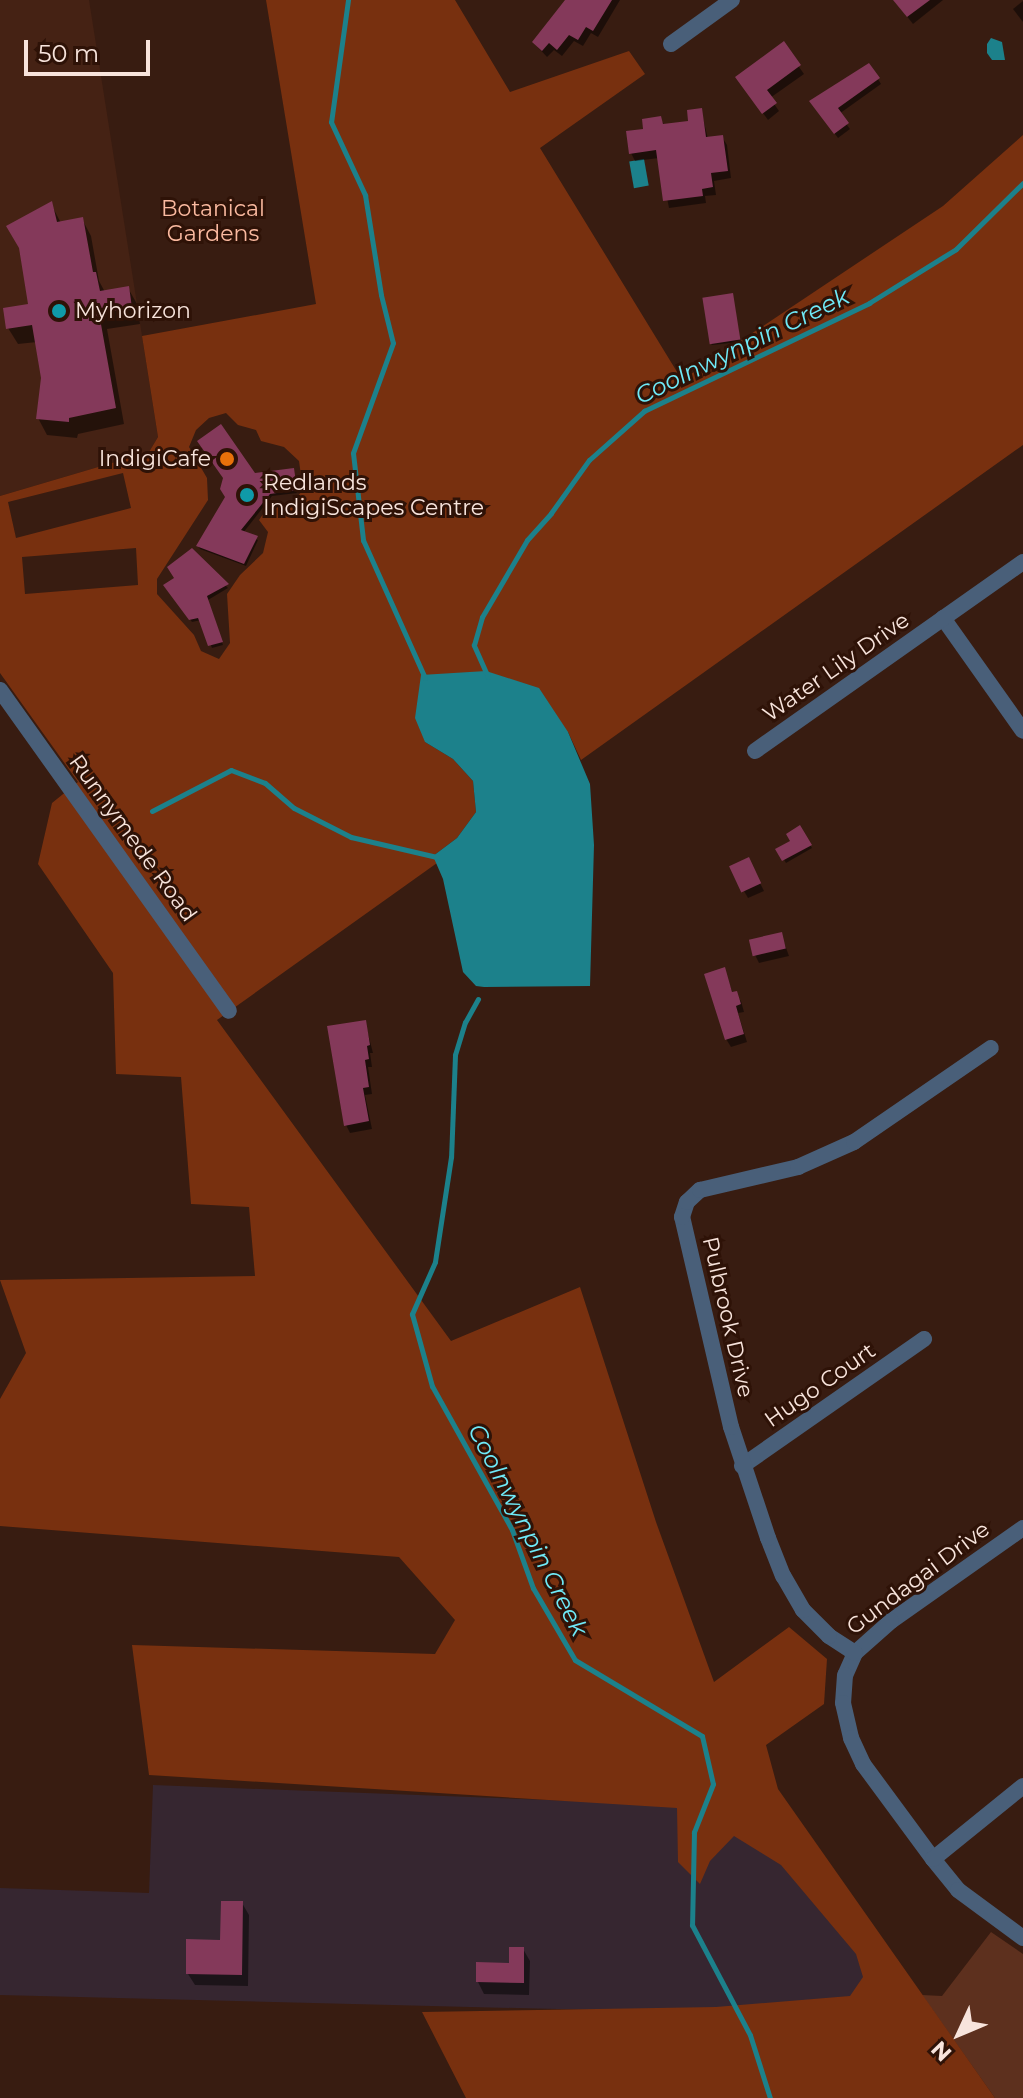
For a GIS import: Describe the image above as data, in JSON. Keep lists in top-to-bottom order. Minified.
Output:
{"streets":{"street":["Water Lily Drive","Runnymede Road","Pulbrook Drive","Hugo Court","Gundagai Drive"]},"crossings":[["Pulbrook Drive","Hugo Court"],["Pulbrook Drive","Gundagai Drive"]],"water":["Coolnwynpin Creek"],"parks":["Botanical Gardens"],"places":["Myhorizon","IndigiCafe","Redlands IndigiScapes Centre"],"scale_bar":"50 m","north":"bottom left"}
